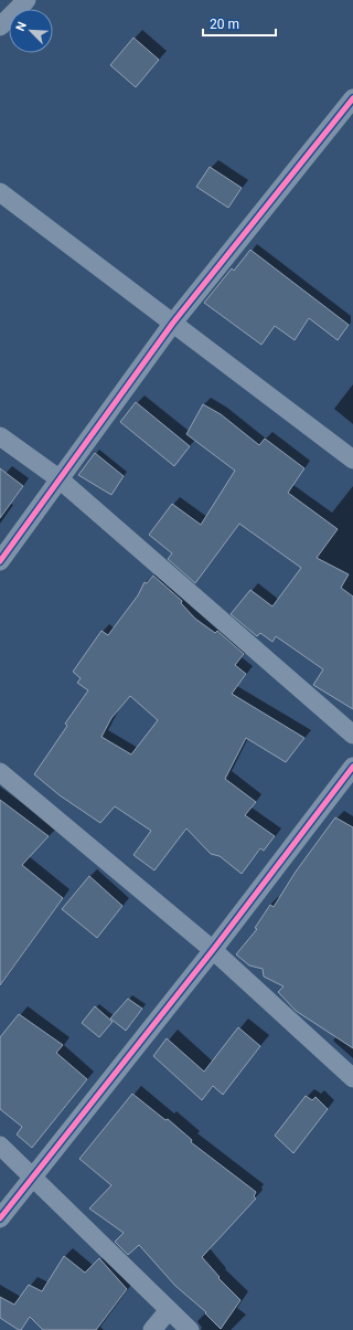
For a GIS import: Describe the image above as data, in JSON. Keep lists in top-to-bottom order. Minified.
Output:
{"scale_bar":"20 m","north":"top left"}
